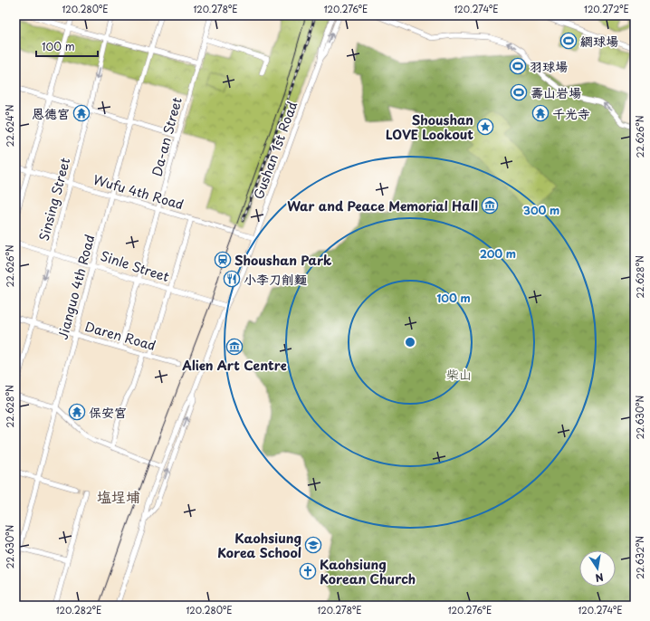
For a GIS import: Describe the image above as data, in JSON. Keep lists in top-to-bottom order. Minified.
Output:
{"streets":{"street":["Da-an Street","Gushan 1st Road","Wufu 4th Road","Sinsing Street","Sinle Street","Jianguo 4th Road","Daren Road"]},"crossings":[["Da-an Street","Wufu 4th Road"],["Da-an Street","Sinle Street"],["Da-an Street","Daren Road"],["Gushan 1st Road","Wufu 4th Road"],["Gushan 1st Road","Sinle Street"],["Wufu 4th Road","Sinsing Street"],["Wufu 4th Road","Jianguo 4th Road"],["Sinsing Street","Sinle Street"],["Sinsing Street","Daren Road"],["Sinle Street","Jianguo 4th Road"],["Jianguo 4th Road","Daren Road"]],"districts":["塩埕埔"],"parks":["柴山"],"places":{"sports":["網球場","羽球場","壽山岩場"],"temple":["恩德宮","千光寺","保安宮"],"place":["Shoushan LOVE Lookout"],"museum":["War and Peace Memorial Hall","Alien Art Centre"],"station":["Shoushan Park"],"restaurant":["小李刀削麵"],"school or university":["Kaohsiung Korea School"],"church":["Kaohsiung Korean Church"]},"scale_bar":"100 m","north":"bottom","coordinates":["120.280°E","120.278°E","120.276°E","120.274°E","120.272°E","22.624°N","22.626°N","22.628°N","22.630°N","22.632°N","120.282°E"],"rings":["300 m","200 m","100 m"]}
